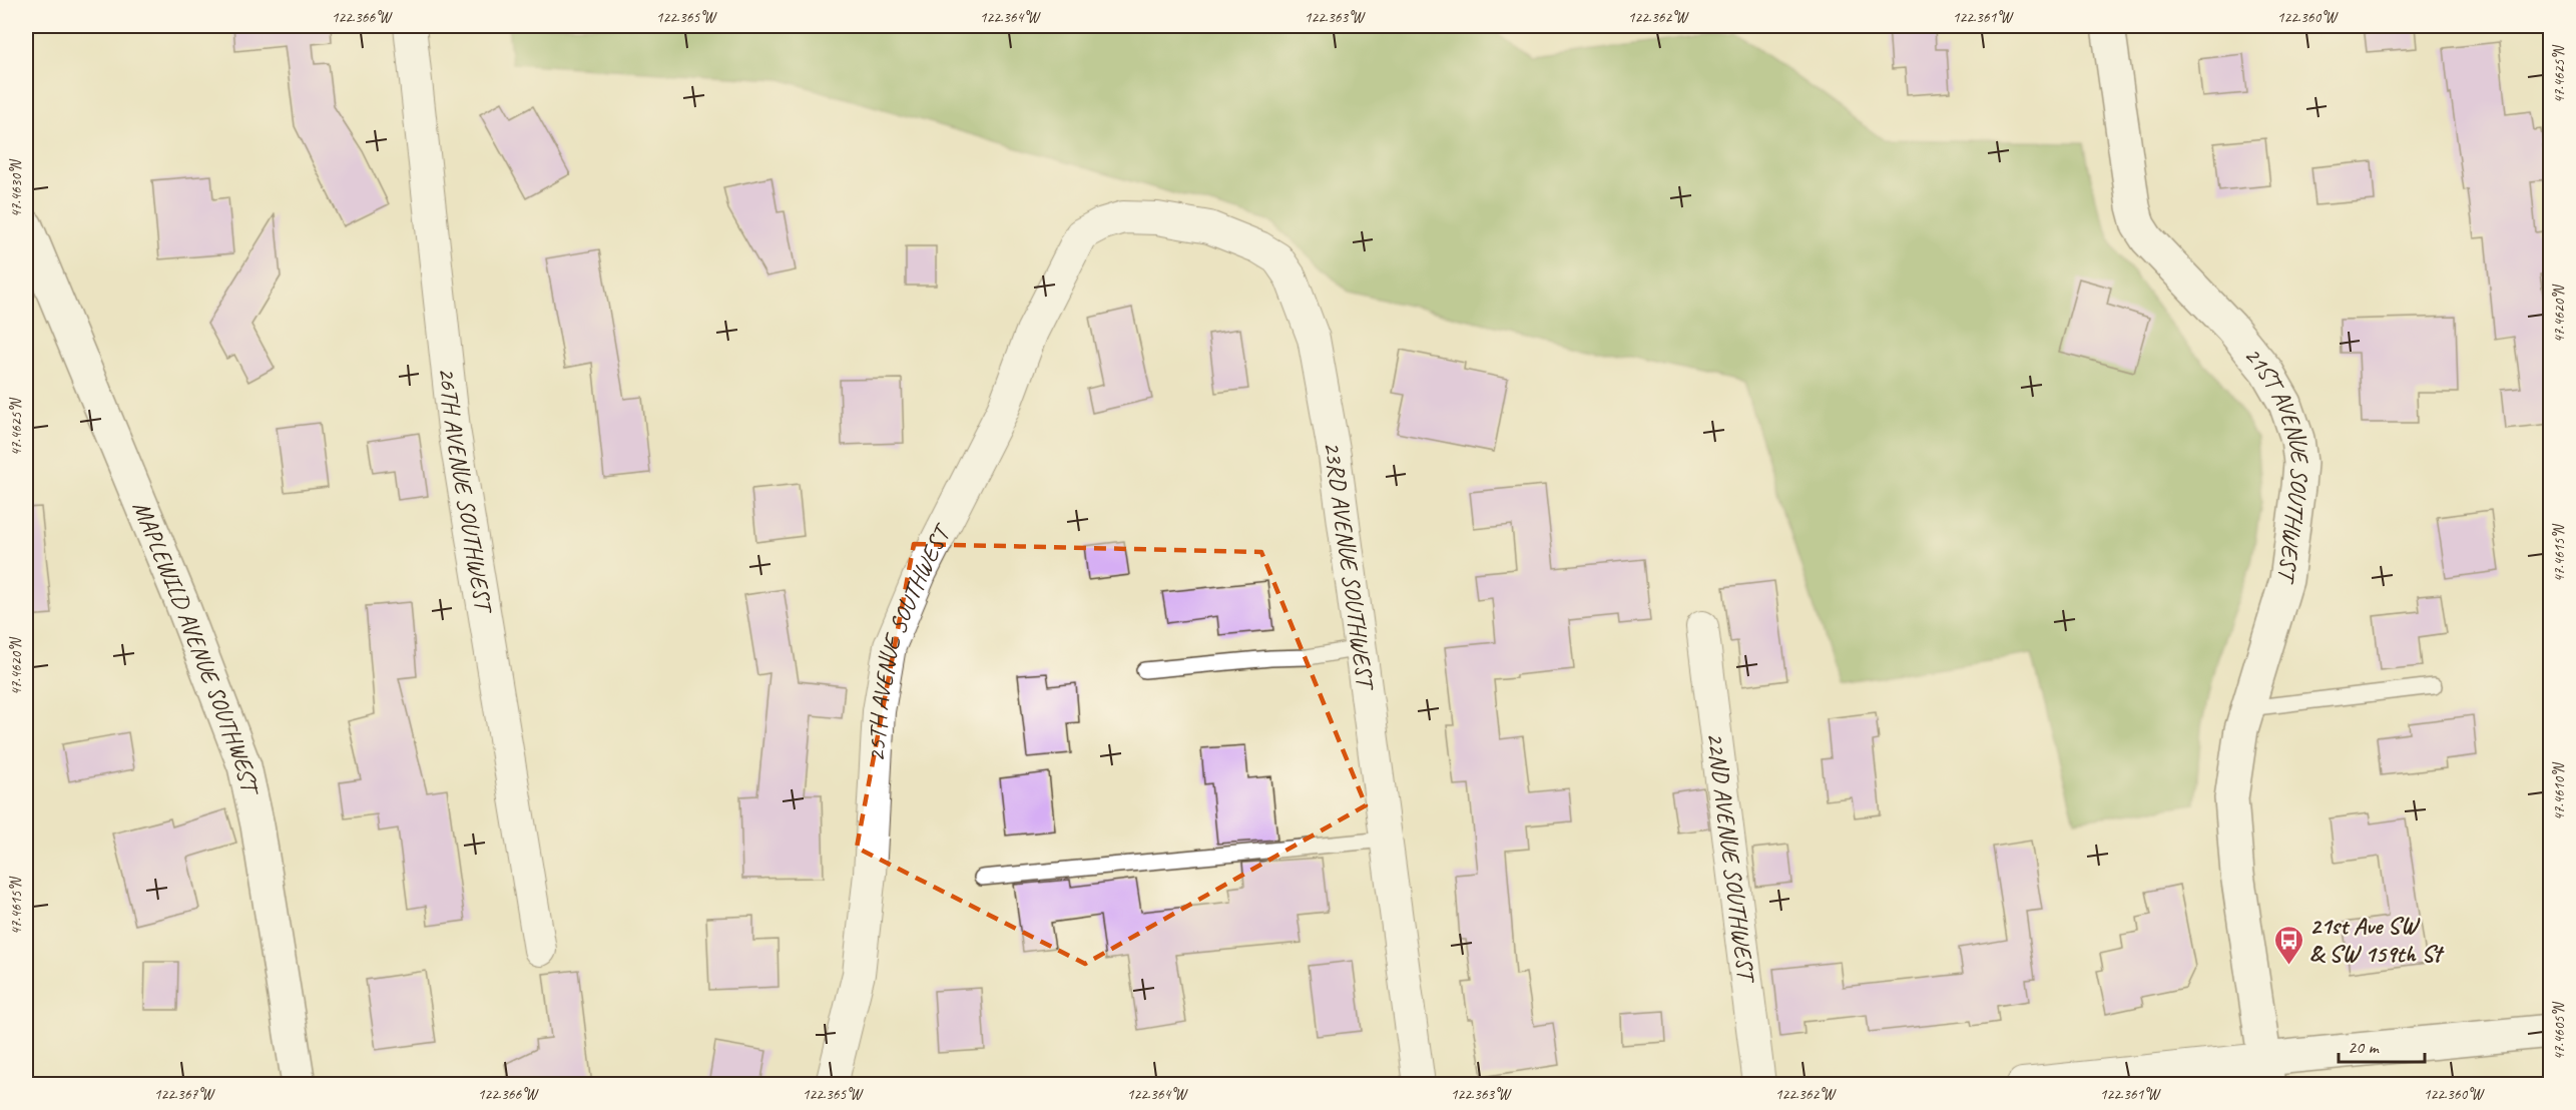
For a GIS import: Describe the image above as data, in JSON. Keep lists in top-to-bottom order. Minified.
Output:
{"streets":{"street":["21ST AVENUE SOUTHWEST","26TH AVENUE SOUTHWEST","23RD AVENUE SOUTHWEST","MAPLEWILD AVENUE SOUTHWEST","25TH AVENUE SOUTHWEST","22ND AVENUE SOUTHWEST"]},"crossings":[["23RD AVENUE SOUTHWEST","25TH AVENUE SOUTHWEST"]],"places":{"bus stop":["21st Ave SW & SW 159th St"]},"scale_bar":"20 m","coordinates":["122.366°W","122.365°W","122.364°W","122.363°W","122.362°W","122.361°W","122.360°W","47.4625°N","47.4630°N","47.4620°N","47.4615°N","47.4610°N","47.4605°N","122.367°W"]}
